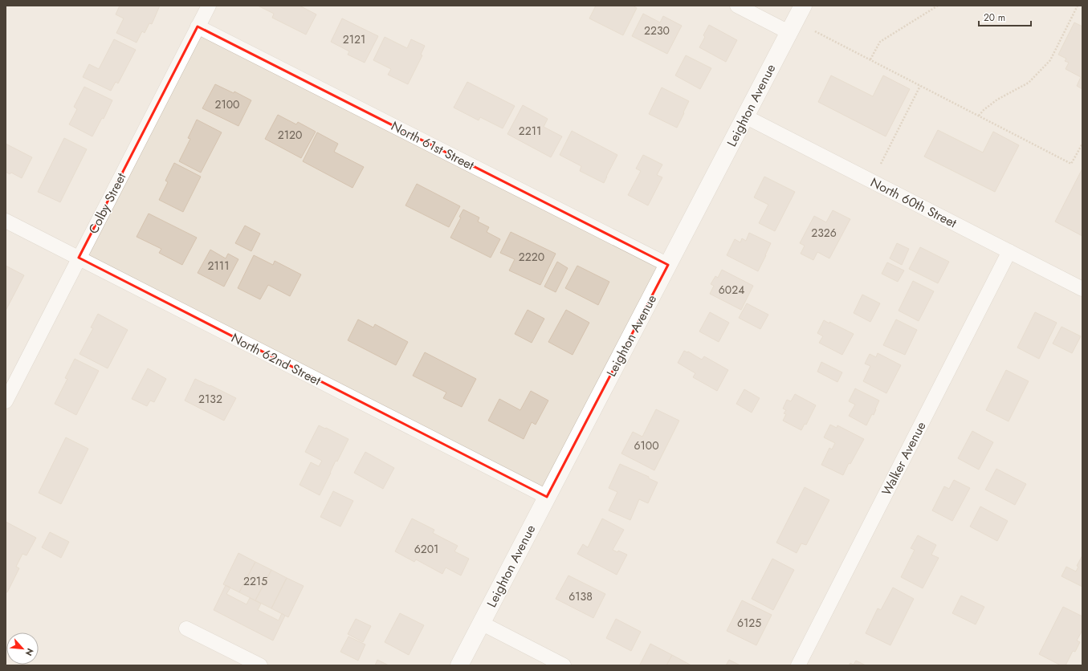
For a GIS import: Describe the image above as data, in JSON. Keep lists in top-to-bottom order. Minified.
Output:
{"streets":{"street":["Leighton Avenue","North 61st Street","North 60th Street","Colby Street","North 62nd Street","Walker Avenue"]},"crossings":[["Leighton Avenue","North 61st Street"],["Leighton Avenue","North 60th Street"],["Leighton Avenue","North 62nd Street"],["North 61st Street","Colby Street"],["North 60th Street","Walker Avenue"],["Colby Street","North 62nd Street"]],"house_numbers":["2230","2121","2100","2211","2120","2326","2220","2111","6024","2132","6100","6201","2215","6138","6125"],"scale_bar":"20 m","north":"bottom right"}
